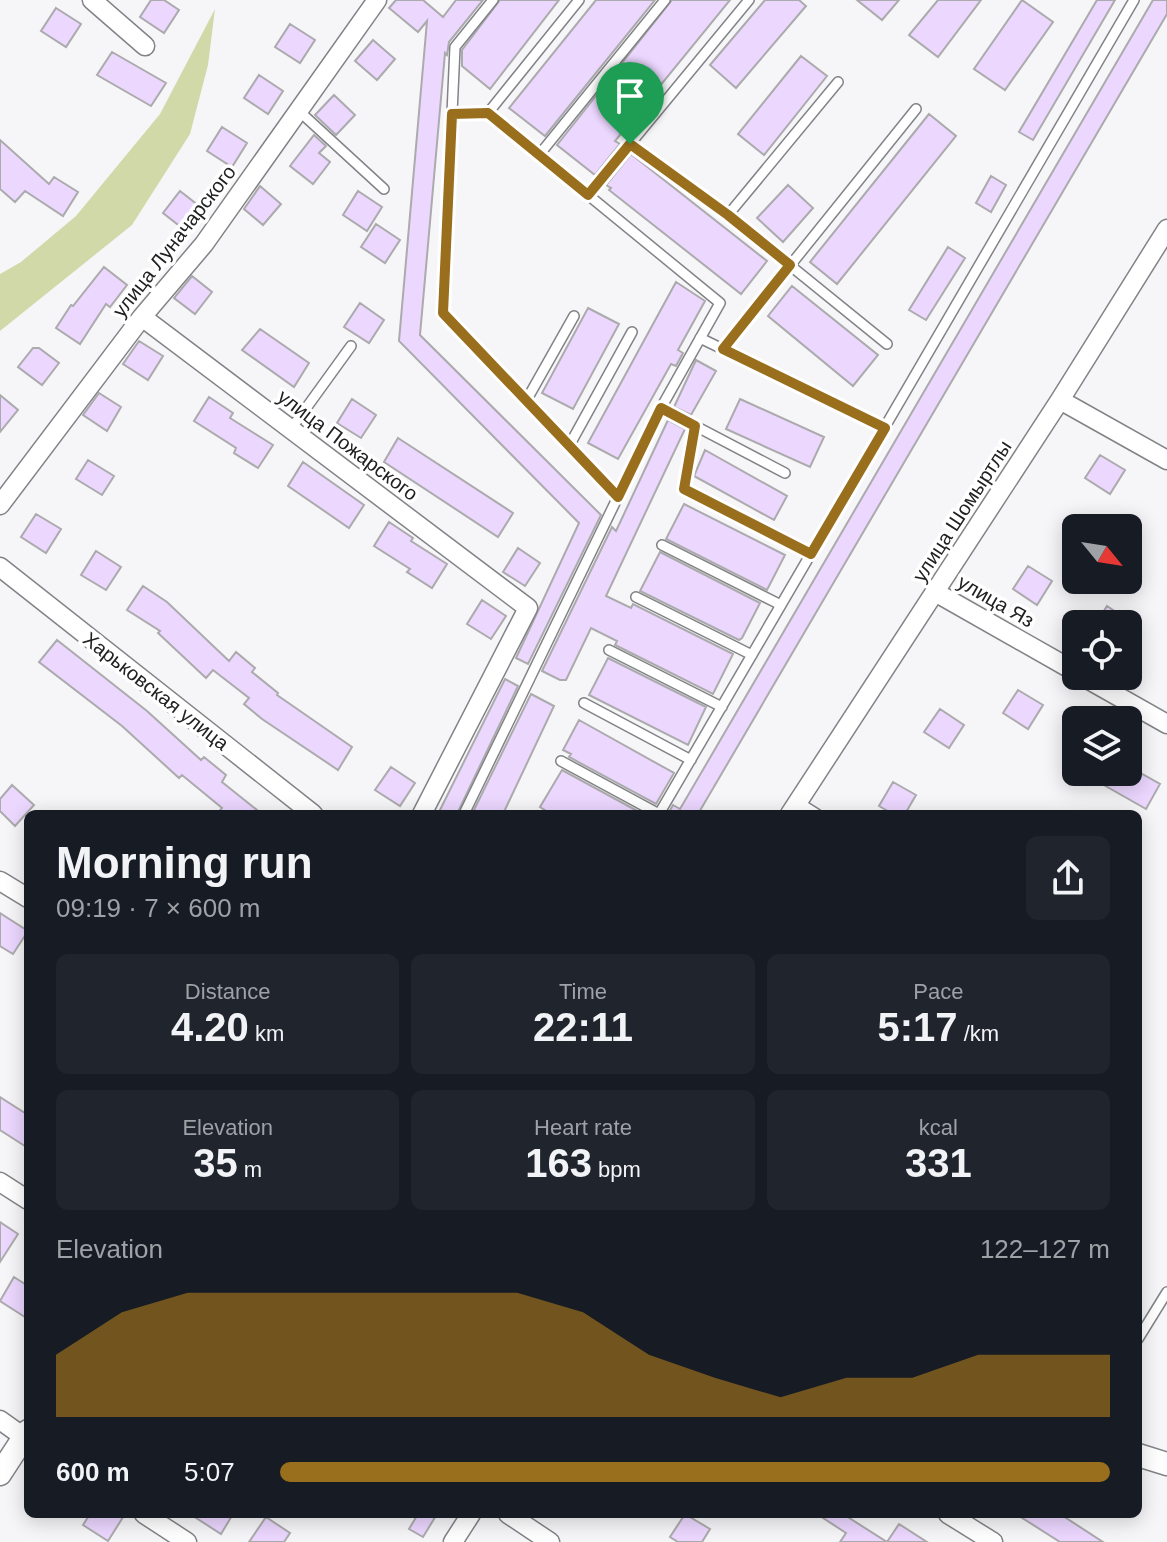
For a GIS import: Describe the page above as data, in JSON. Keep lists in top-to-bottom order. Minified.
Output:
{"streets":{"street":["улица Луначарского","улица Пожарского","улица Шомыртлы","улица Яз","Харьковская улица"]},"crossings":[["улица Луначарского","улица Пожарского"],["улица Шомыртлы","улица Яз"]],"north":"bottom right","page":{"heading":["Morning run","09:19 · 7 × 600 m"],"stats":[["Distance","4.20 km"],["Time","22:11"],["Pace","5:17 /km"],["Elevation","35 m"],["Heart rate","163 bpm"],["kcal","331"]],"chart":["Elevation","122–127 m"],"list":[{"name":"600 m","note":"5:07"}]}}
